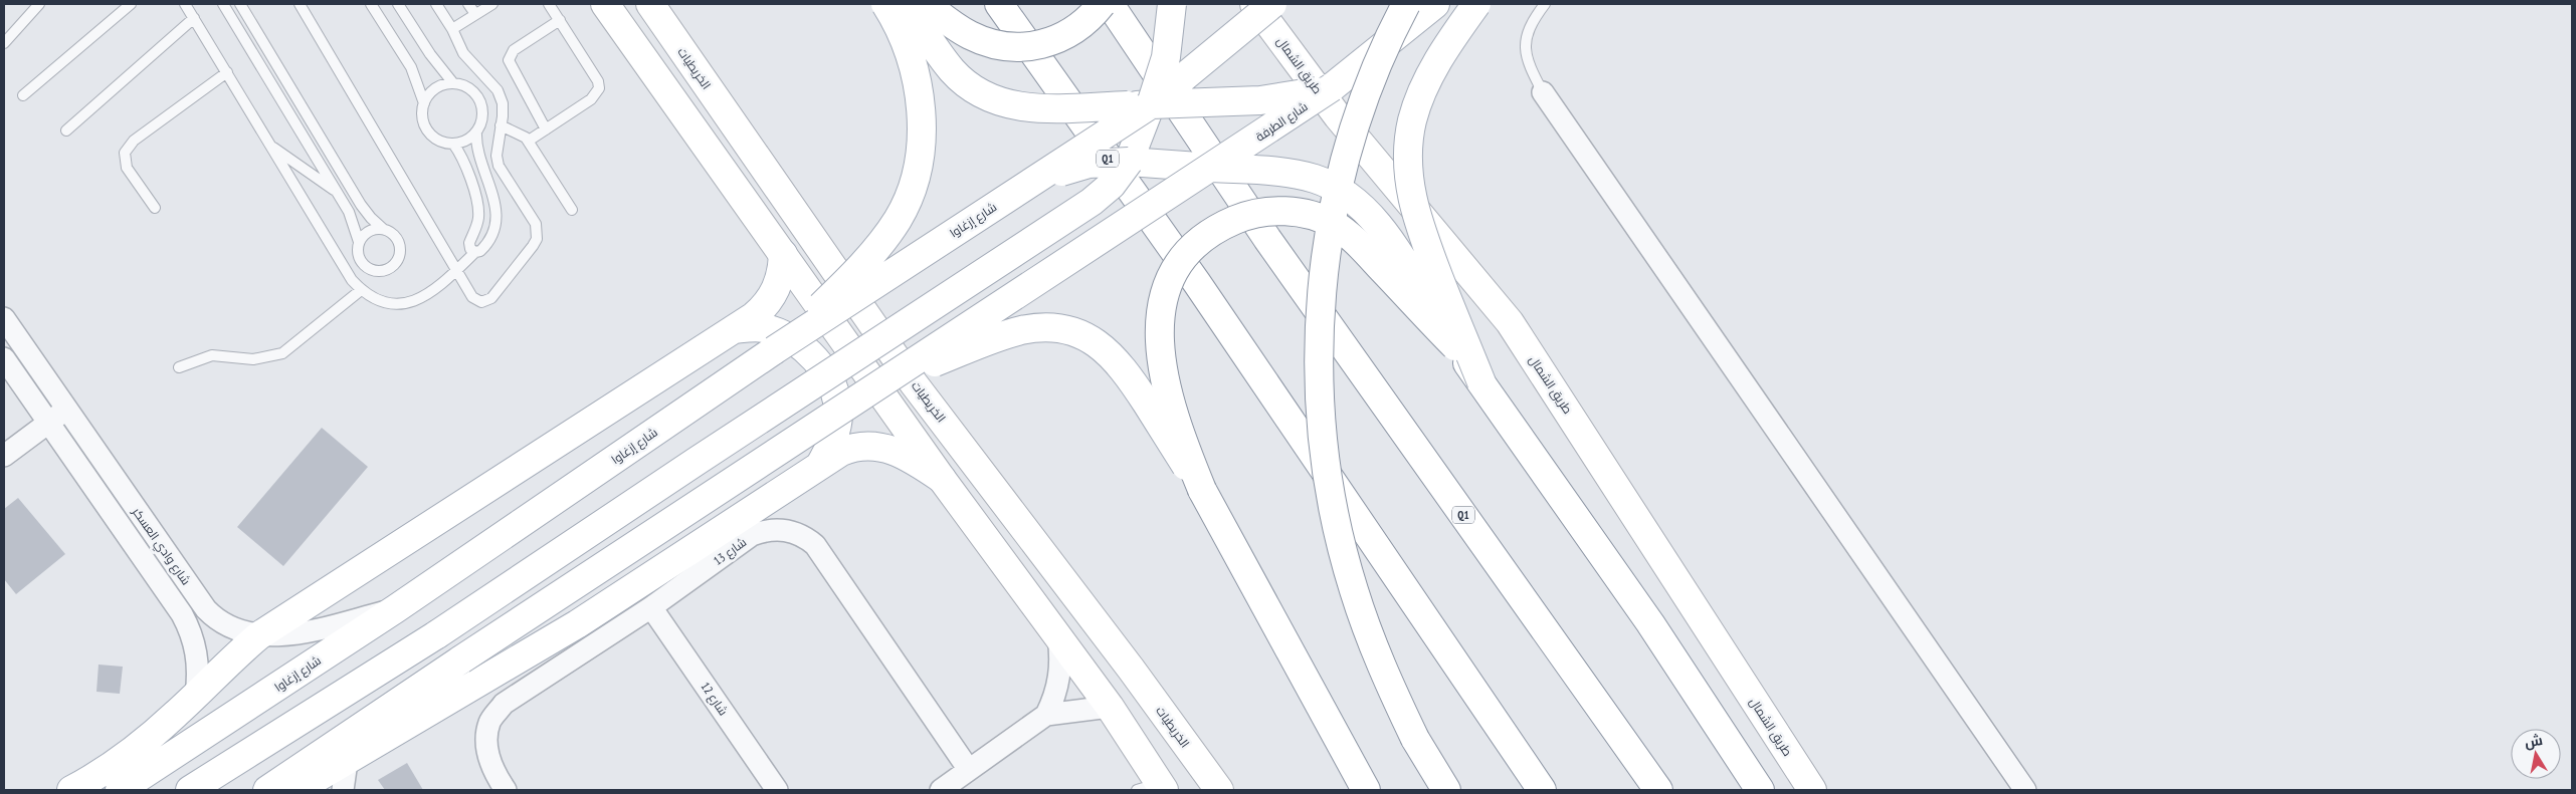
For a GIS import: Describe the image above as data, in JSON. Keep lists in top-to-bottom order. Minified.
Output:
{"streets":{"main road":["طريق الشمال","الخريطيات","شارع الطرفة","Q1","شارع إزغاوا"],"street":["شارع وادي العسكر","شارع 13","شارع 12"]},"crossings":[["شارع إزغاوا","شارع وادي العسكر"],["شارع 13","شارع 12"]],"north":"top"}
